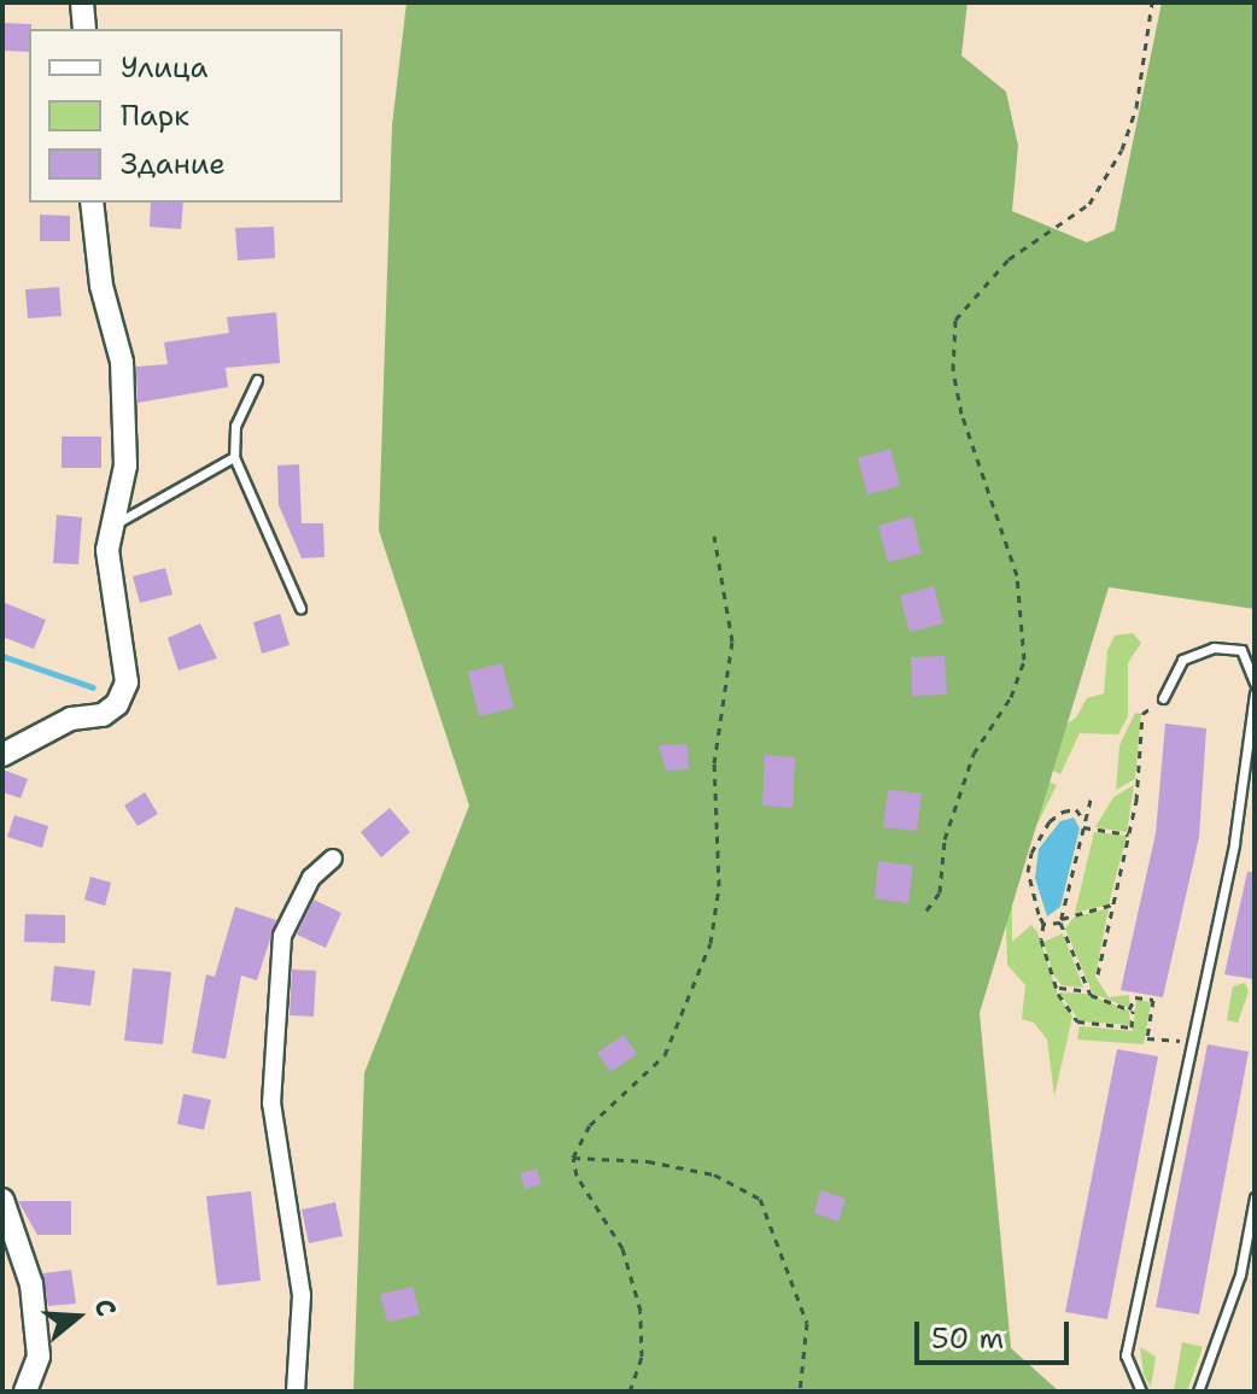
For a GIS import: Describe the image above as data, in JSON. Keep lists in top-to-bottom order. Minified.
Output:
{"legend":["Улица","Парк","Здание"],"scale_bar":"50 m","north":"right"}
